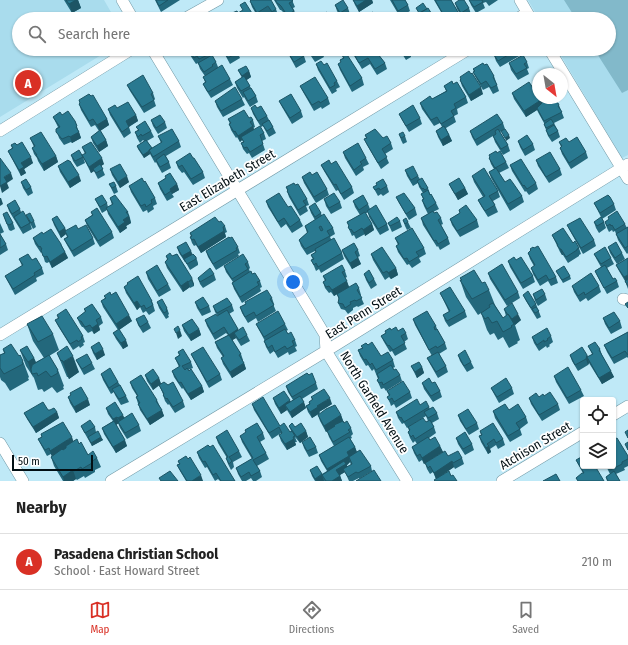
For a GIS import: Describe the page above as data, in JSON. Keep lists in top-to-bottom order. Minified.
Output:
{"streets":{"street":["East Elizabeth Street","East Penn Street","North Garfield Avenue","Atchison Street"]},"crossings":[["East Elizabeth Street","North Garfield Avenue"],["East Penn Street","North Garfield Avenue"]],"scale_bar":"50 m","north":"bottom right","page":{"search":"Search here","pins":"A","scale":"50 m","heading":"Nearby","list":[{"mark":"A","name":"Pasadena Christian School","note":"School · East Howard Street","value":"210 m"}],"nav":["Map","Directions","Saved"]}}
